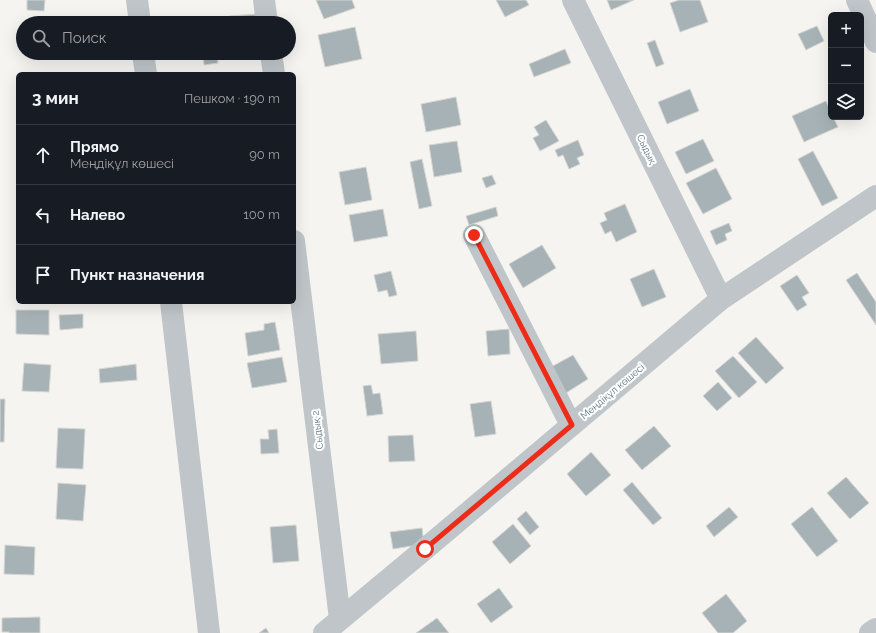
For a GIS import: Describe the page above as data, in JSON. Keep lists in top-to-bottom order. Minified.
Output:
{"streets":{"street":["Сыдық","Меңдіқұл көшесі","Сыдық 2"]},"crossings":[["Сыдық","Меңдіқұл көшесі"],["Меңдіқұл көшесі","Сыдық 2"]],"page":{"map_buttons":["+","−"],"search":"Поиск","heading":["3 мин","Пешком · 190 m"],"list":[["Прямо","Меңдіқұл көшесі","90 m"],["Налево","100 m"],"Пункт назначения"]}}
